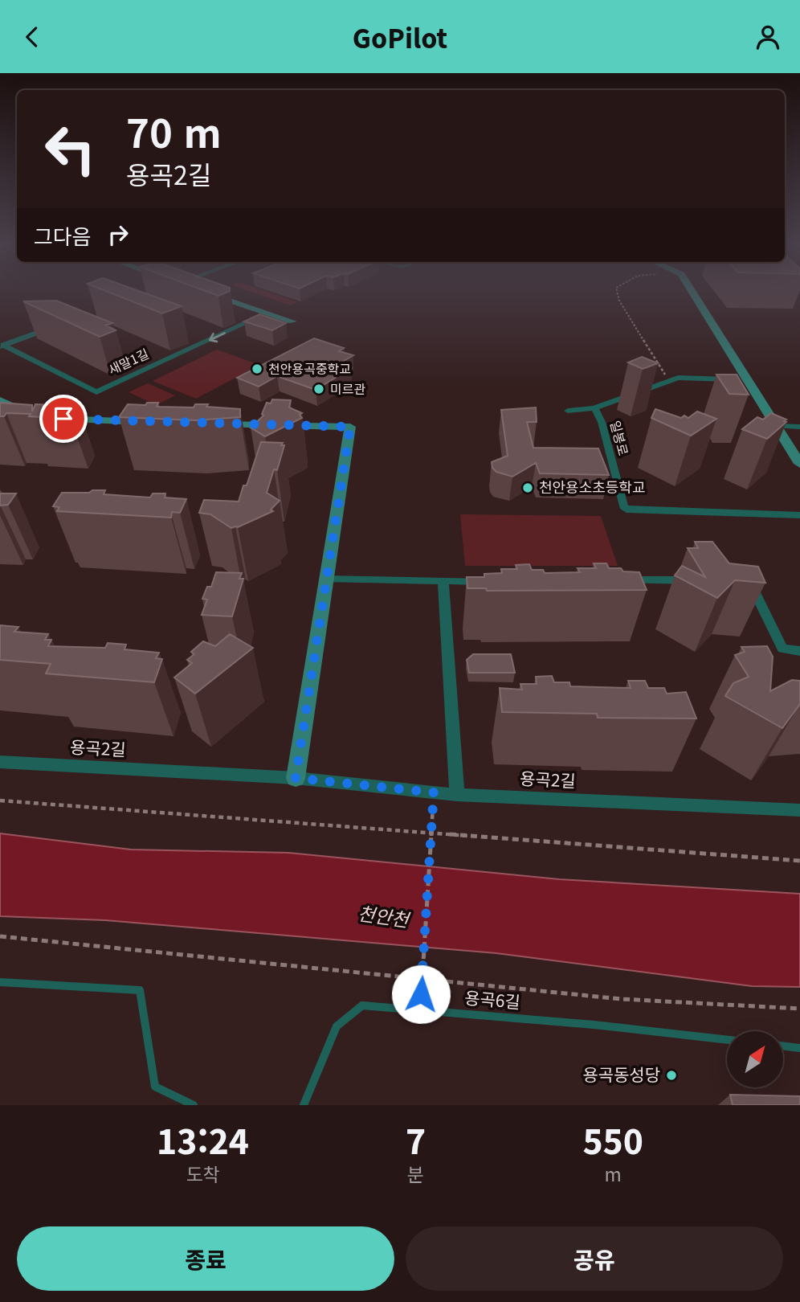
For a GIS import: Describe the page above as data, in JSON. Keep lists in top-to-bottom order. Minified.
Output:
{"streets":{"street":["새말1길","일봉로","용곡2길"],"lane":["용곡6길"]},"water":["천안천"],"places":["천안용곡중학교","미르관","천안용소초등학교","용곡동성당"],"north":"top right","page":{"header":"GoPilot","turn":["70 m","용곡2길"],"then":"그다음","eta":["13:24","도착","7","분","550","m"],"buttons":["종료","공유"]}}
